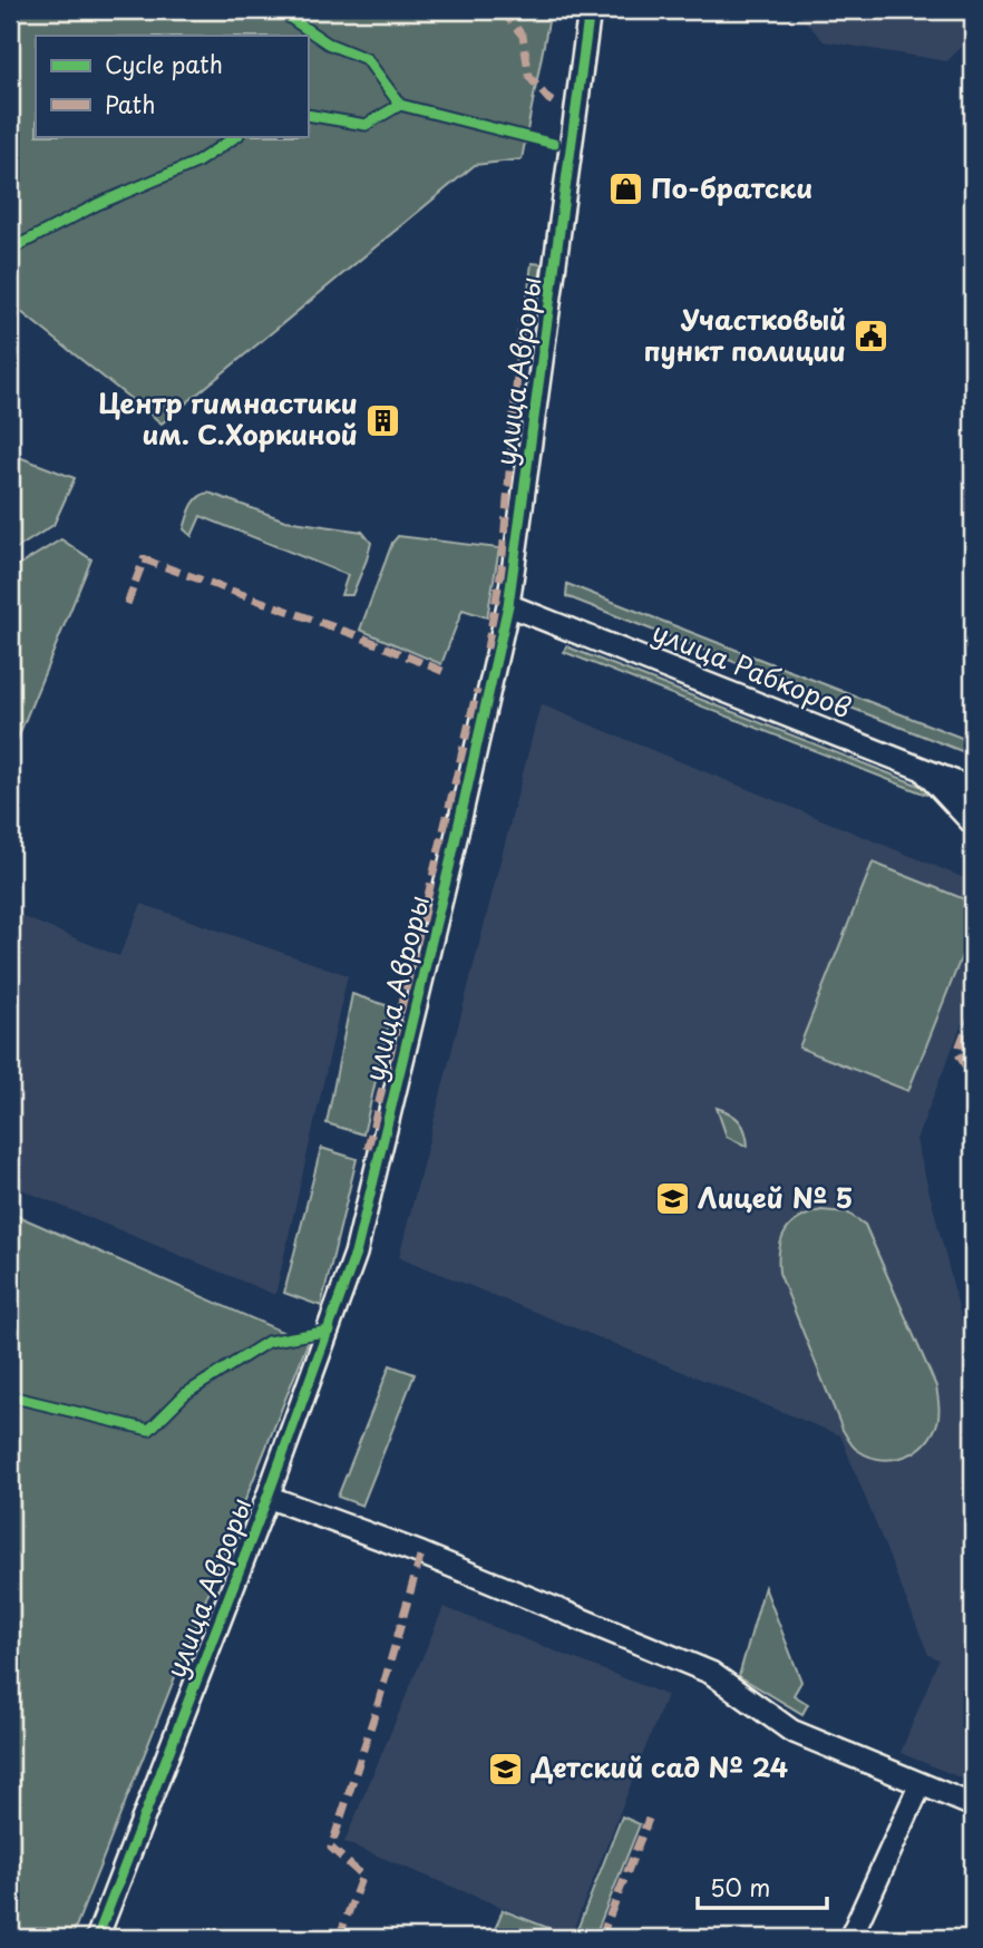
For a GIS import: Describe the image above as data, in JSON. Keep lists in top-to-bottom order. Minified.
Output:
{"streets":{"street":["улица Авроры","улица Рабкоров"]},"crossings":[["улица Авроры","улица Рабкоров"]],"places":{"shop":["По-братски"],"public building":["Участковый пункт полиции"],"building":["Центр гимнастики им. С.Хоркиной"],"school or university":["Лицей № 5","Детский сад № 24"]},"legend":["Cycle path","Path"],"scale_bar":"50 m"}
